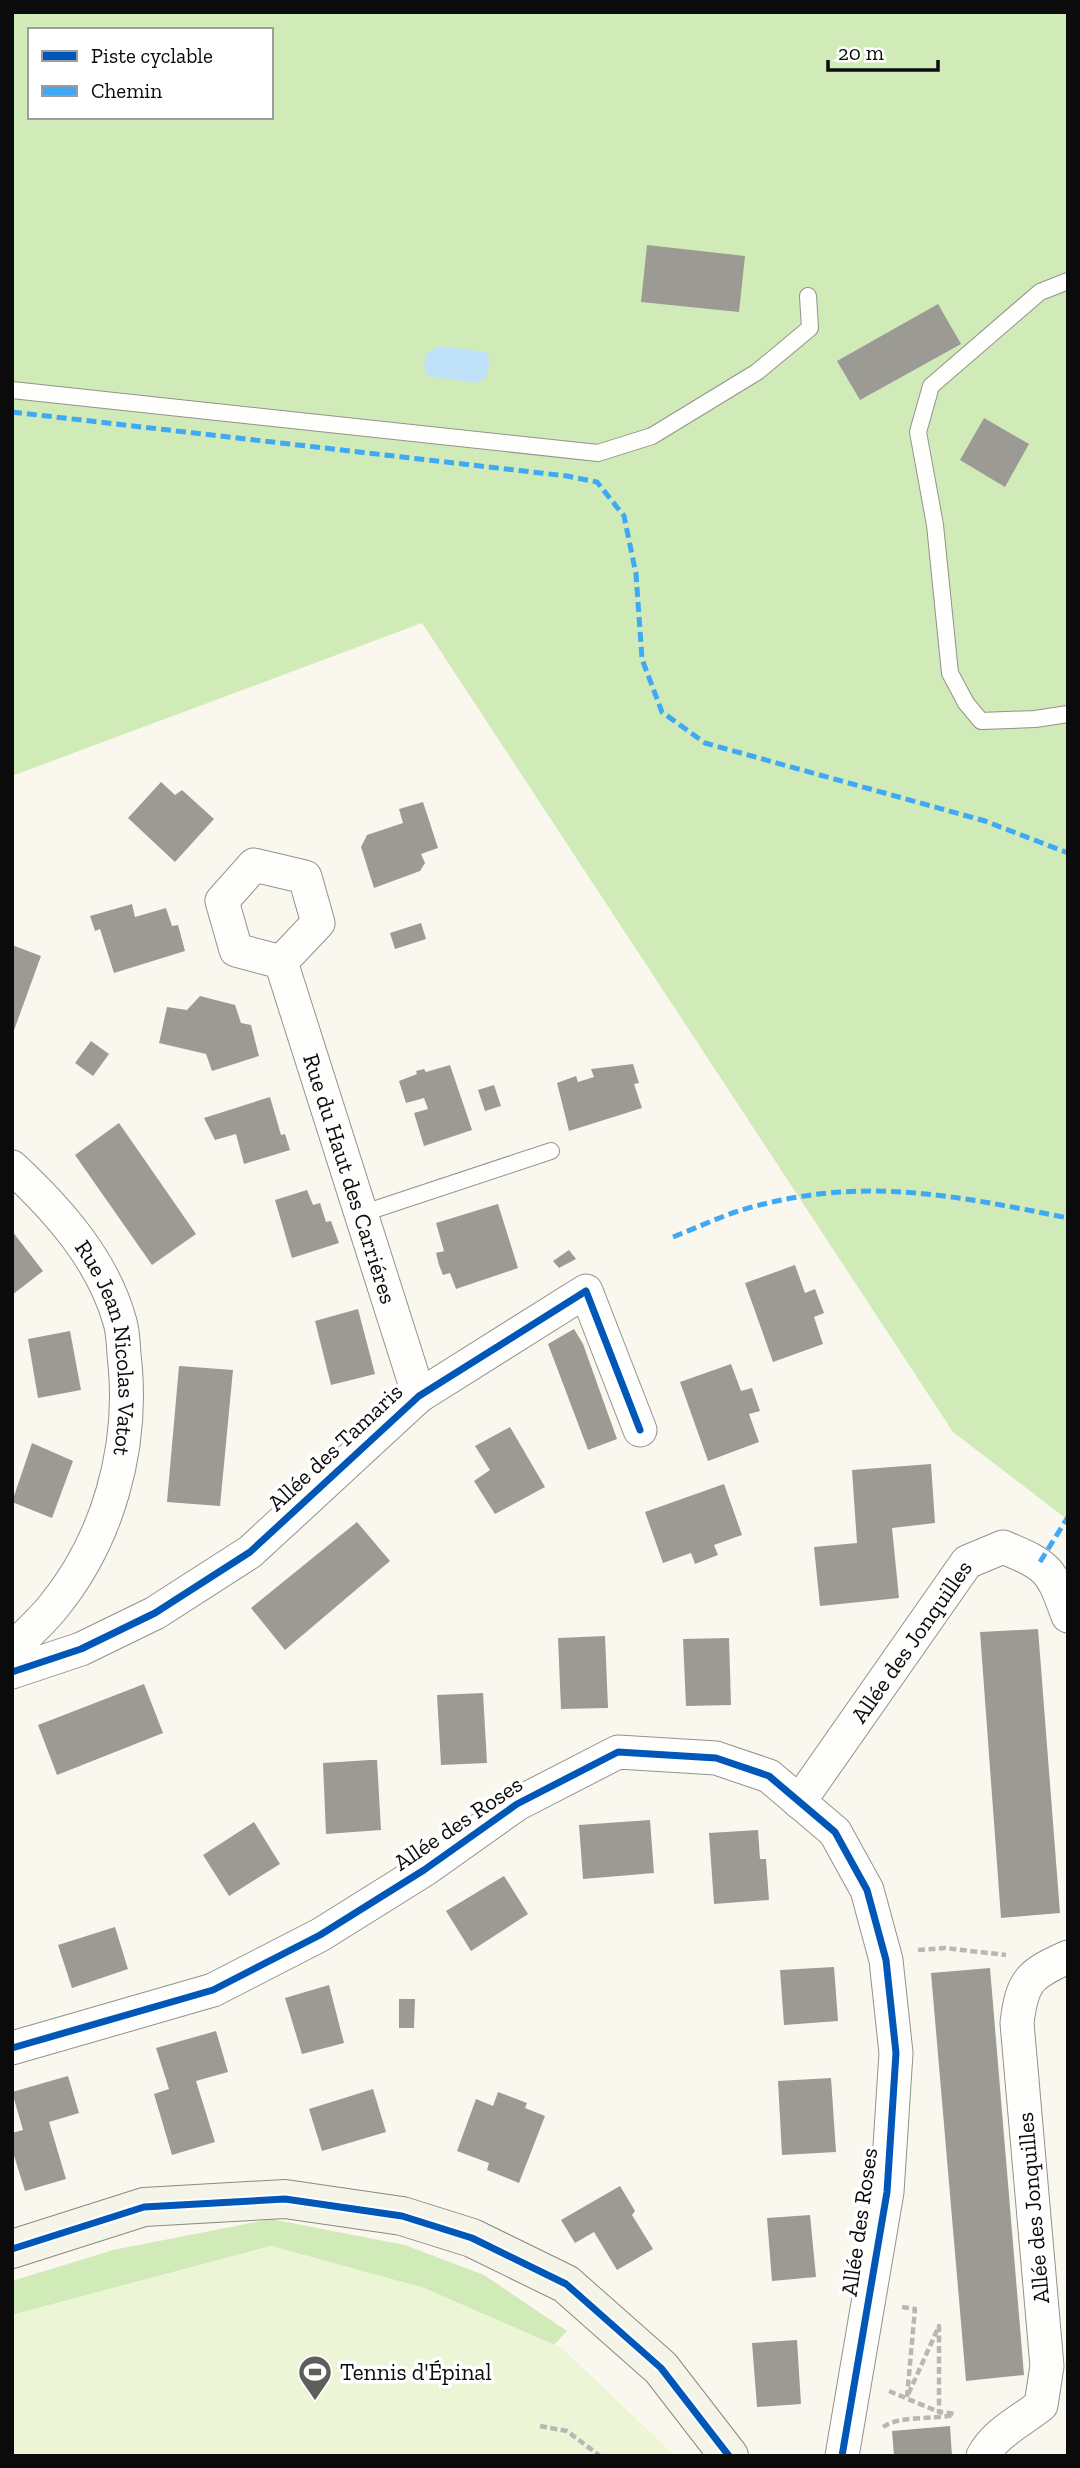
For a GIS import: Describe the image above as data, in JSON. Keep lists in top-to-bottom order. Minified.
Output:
{"streets":{"street":["Rue du Haut des Carriéres","Rue Jean Nicolas Vatot","Allée des Tamaris","Allée des Jonquilles","Allée des Roses"]},"crossings":[["Rue du Haut des Carriéres","Allée des Tamaris"],["Allée des Jonquilles","Allée des Roses"]],"places":{"sports":["Tennis d'Épinal"]},"legend":["Piste cyclable","Chemin"],"scale_bar":"20 m"}
